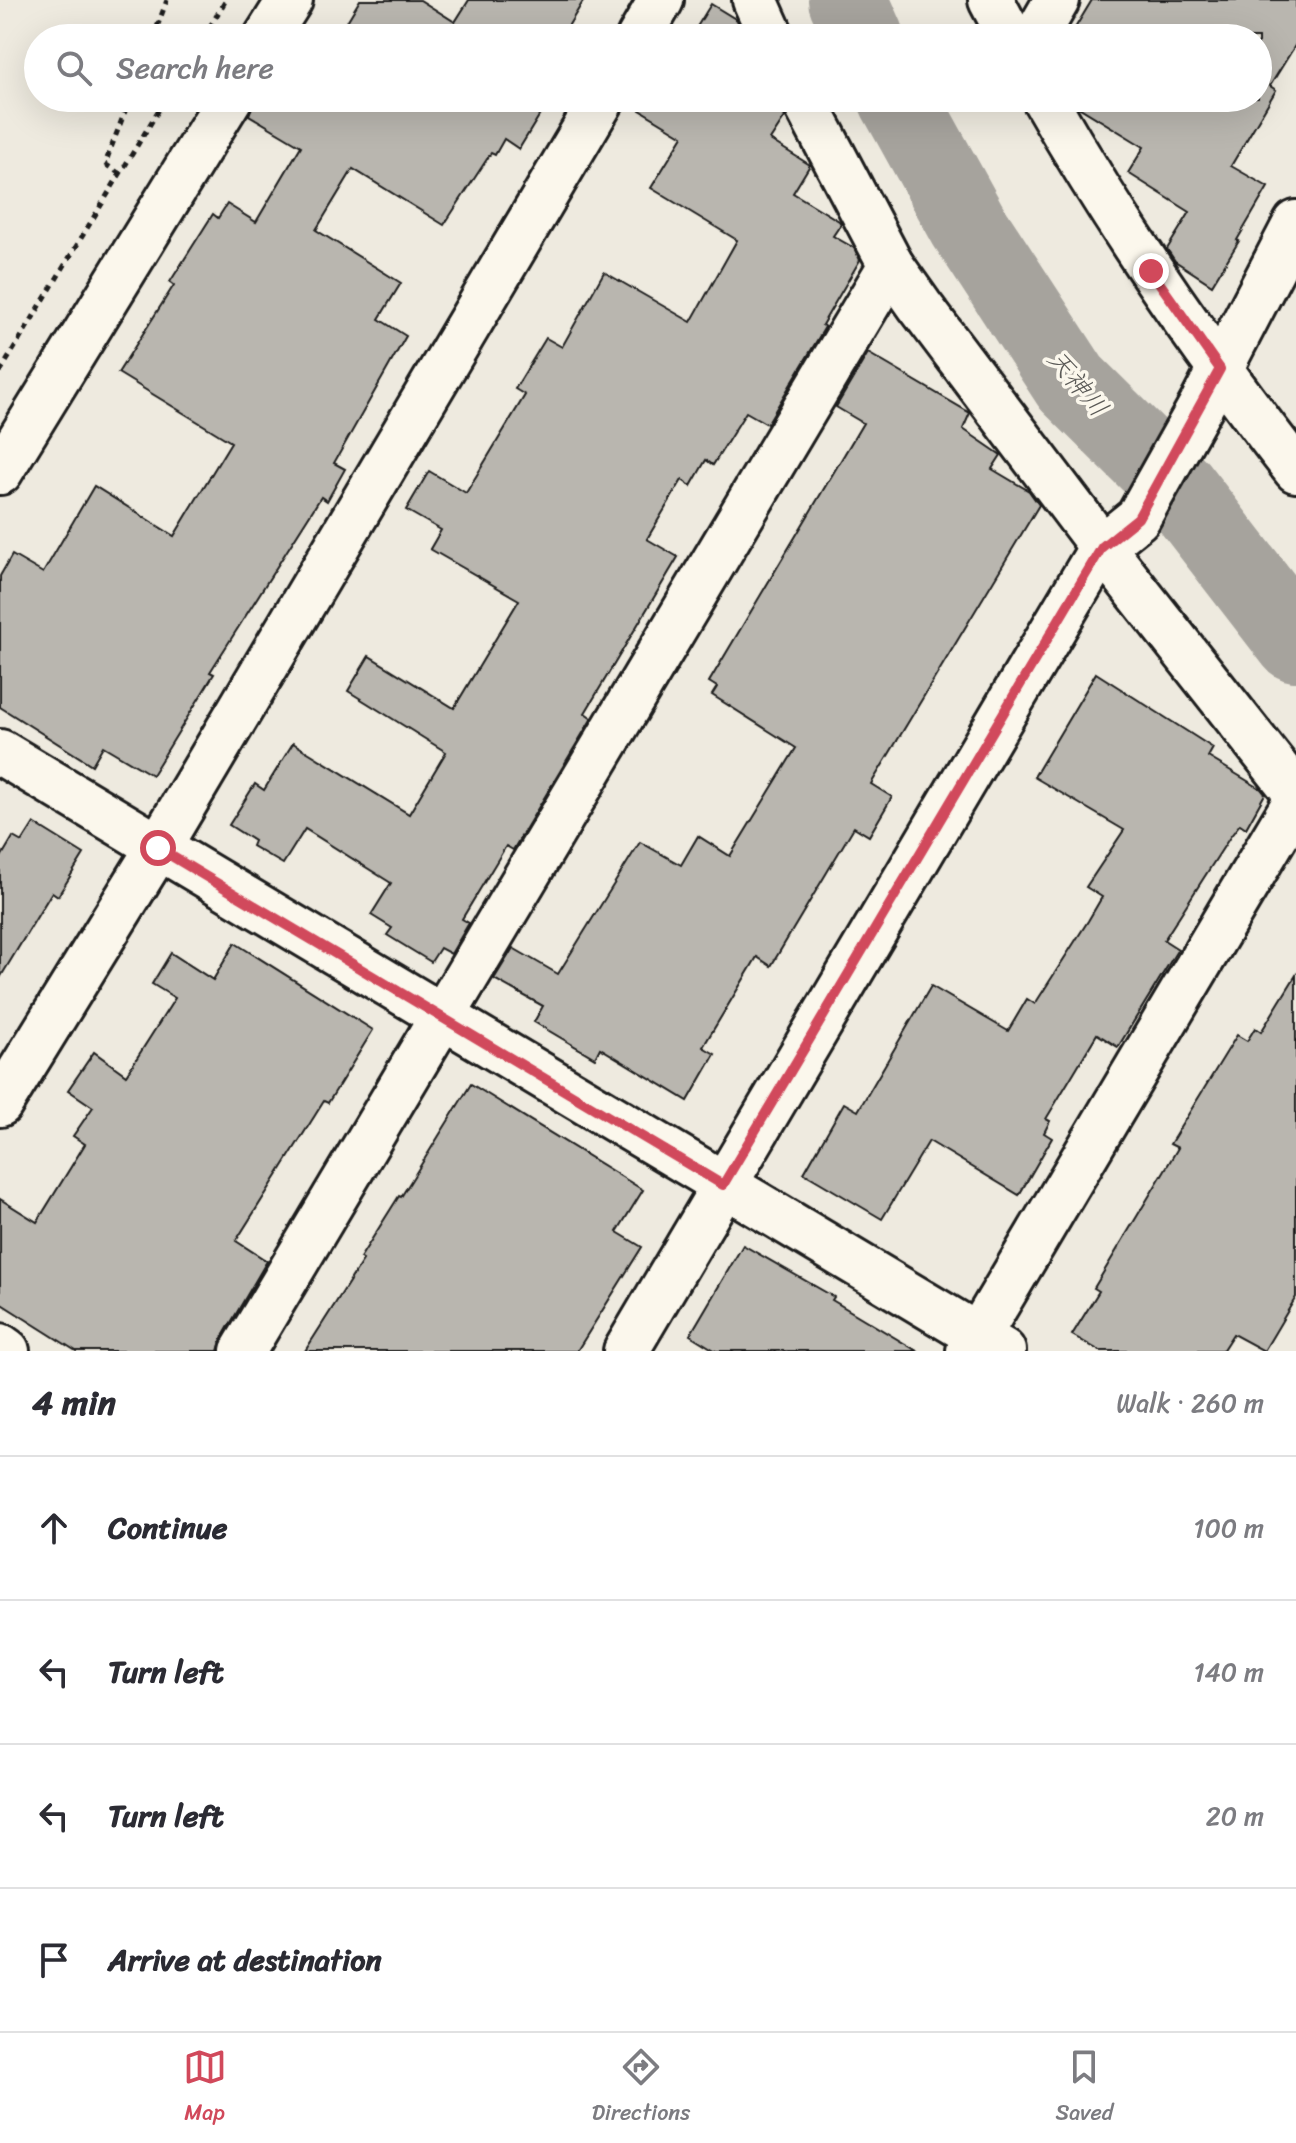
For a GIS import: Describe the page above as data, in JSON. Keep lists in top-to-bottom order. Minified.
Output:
{"water":["天神川"],"page":{"search":"Search here","heading":["4 min","Walk · 260 m"],"list":[["Continue","100 m"],["Turn left","140 m"],["Turn left","20 m"],"Arrive at destination"],"nav":["Map","Directions","Saved"]}}
